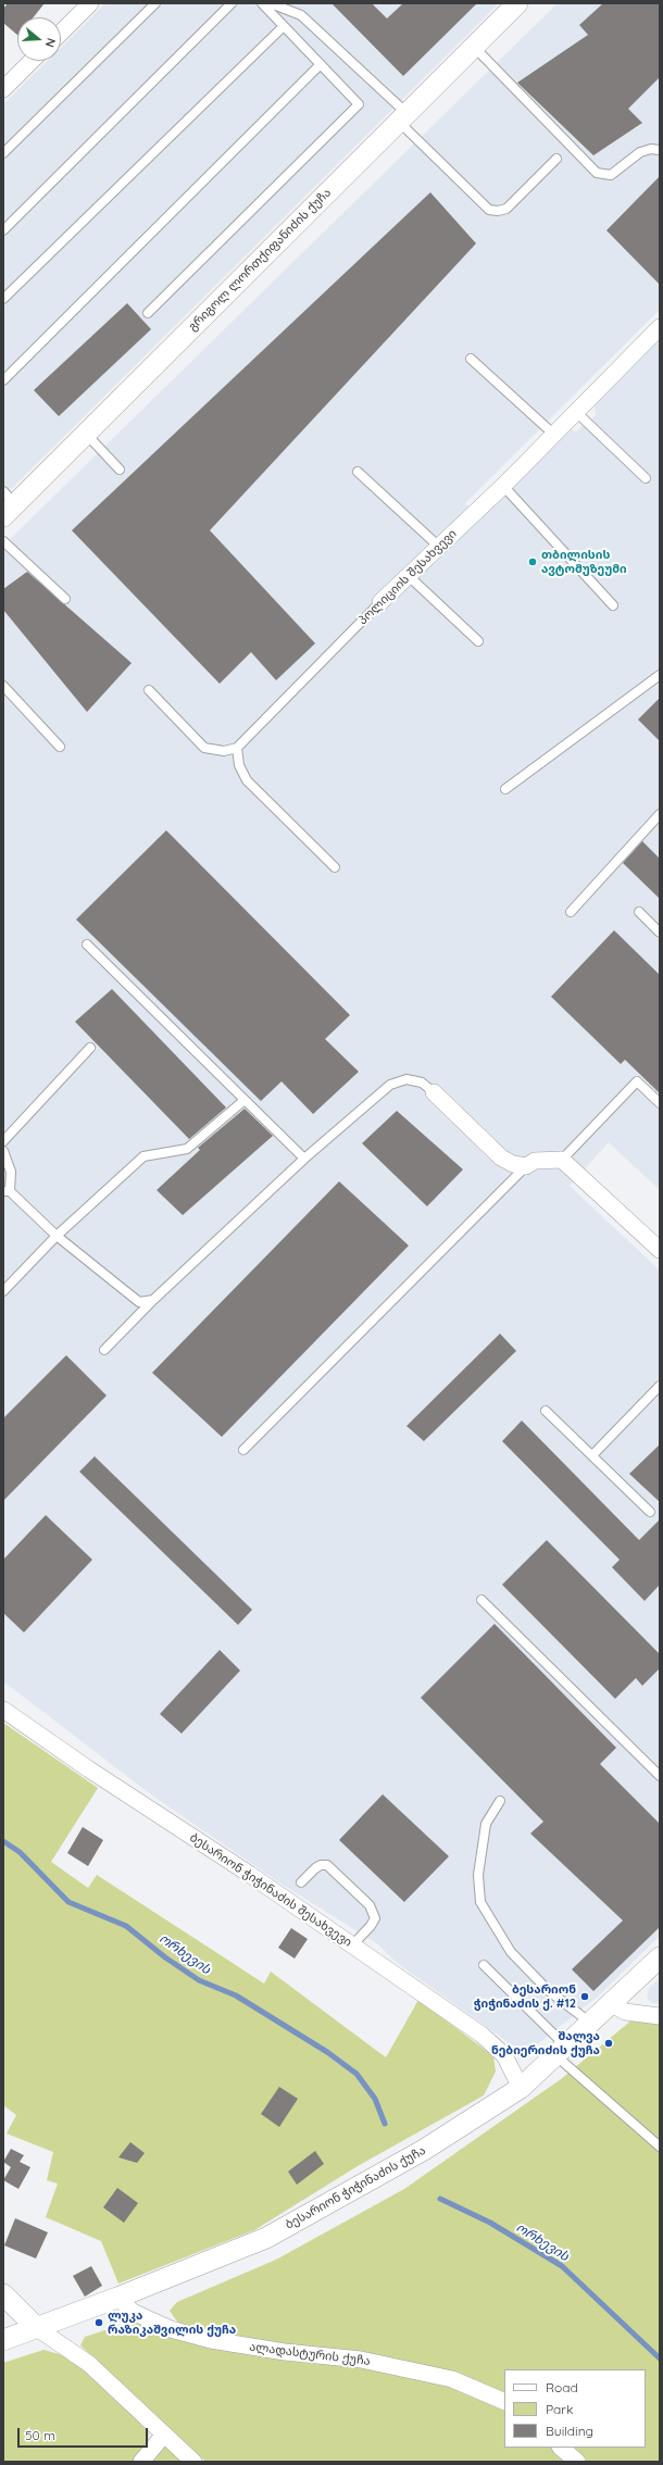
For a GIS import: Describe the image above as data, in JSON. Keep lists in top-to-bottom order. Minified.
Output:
{"streets":{"street":["გრიგოლ ლორთქიფანიძის ქუჩა","პოლიციის შესახვევი","ბესარიონ ჭიჭინაძის შესახვევი","ბესარიონ ჭიჭინაძის ქუჩა","ალადასტურის ქუჩა"]},"crossings":[["ბესარიონ ჭიჭინაძის შესახვევი","ბესარიონ ჭიჭინაძის ქუჩა"],["ბესარიონ ჭიჭინაძის ქუჩა","ალადასტურის ქუჩა"]],"water":["ორხევის"],"places":["თბილისის ავტომუზეუმი","ბესარიონ ჭიჭინაძის ქ. #12","შალვა ნებიერიძის ქუჩა","ლუკა რაზიკაშვილის ქუჩა"],"legend":["Road","Park","Building"],"scale_bar":"50 m","north":"right"}
